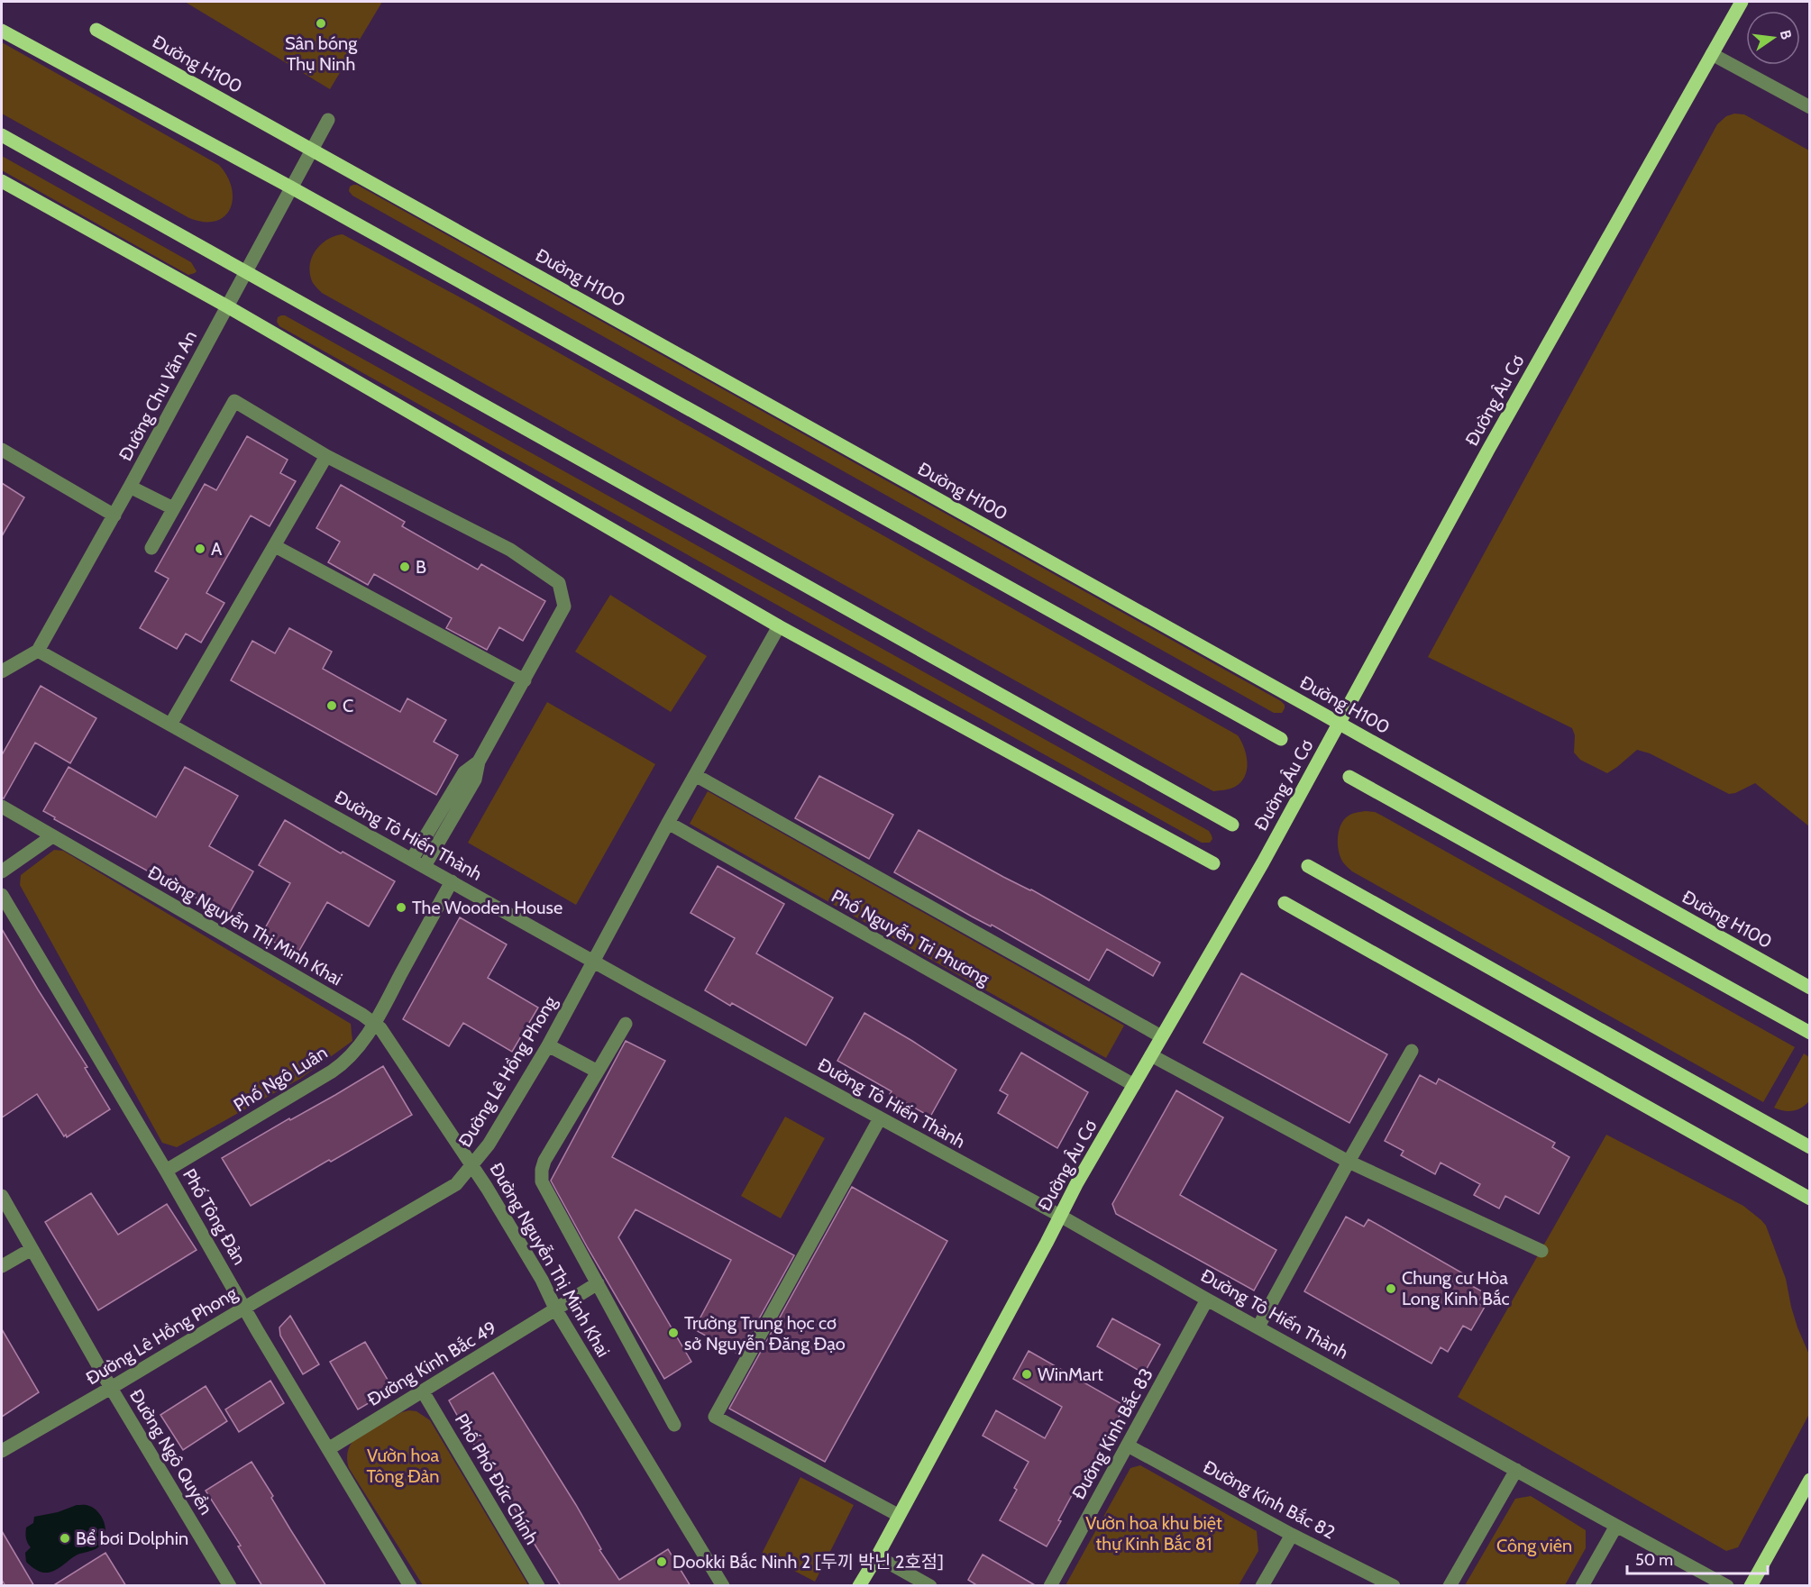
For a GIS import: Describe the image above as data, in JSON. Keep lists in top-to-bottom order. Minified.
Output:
{"streets":{"main road":["Đường H100","Đường Âu Cơ"],"street":["Đường Chu Văn An","Đường Tô Hiến Thành","Đường Nguyễn Thị Minh Khai","Phố Nguyễn Tri Phương","Đường Lê Hồng Phong","Phố Ngô Luân","Phố Tông Đản","Đường Kinh Bắc 49","Đường Kinh Bắc 83","Đường Ngô Quyền","Phố Phó Đức Chính","Đường Kinh Bắc 82"]},"crossings":[["Đường H100","Đường Chu Văn An"],["Đường H100","Đường Âu Cơ"],["Đường Chu Văn An","Đường Tô Hiến Thành"],["Đường Âu Cơ","Đường Tô Hiến Thành"],["Đường Âu Cơ","Phố Nguyễn Tri Phương"],["Đường Tô Hiến Thành","Đường Lê Hồng Phong"],["Đường Tô Hiến Thành","Phố Ngô Luân"],["Đường Tô Hiến Thành","Đường Kinh Bắc 83"],["Đường Nguyễn Thị Minh Khai","Đường Lê Hồng Phong"],["Đường Nguyễn Thị Minh Khai","Phố Ngô Luân"],["Đường Nguyễn Thị Minh Khai","Đường Kinh Bắc 49"],["Phố Nguyễn Tri Phương","Đường Lê Hồng Phong"],["Đường Lê Hồng Phong","Phố Tông Đản"],["Đường Lê Hồng Phong","Đường Ngô Quyền"],["Phố Ngô Luân","Phố Tông Đản"],["Phố Tông Đản","Đường Kinh Bắc 49"],["Đường Kinh Bắc 49","Phố Phó Đức Chính"],["Đường Kinh Bắc 83","Đường Kinh Bắc 82"]],"parks":["Vườn hoa Tông Đản","Vườn hoa khu biệt thự Kinh Bắc 81","Công viên"],"places":["Sân bóng Thụ Ninh","A","B","C","The Wooden House","Chung cư Hòa Long Kinh Bắc","Trường Trung học cơ sở Nguyễn Đăng Đạo","WinMart","Bể bơi Dolphin","Dookki Bắc Ninh 2 [두끼 박닌 2호점]"],"scale_bar":"50 m","north":"right"}
